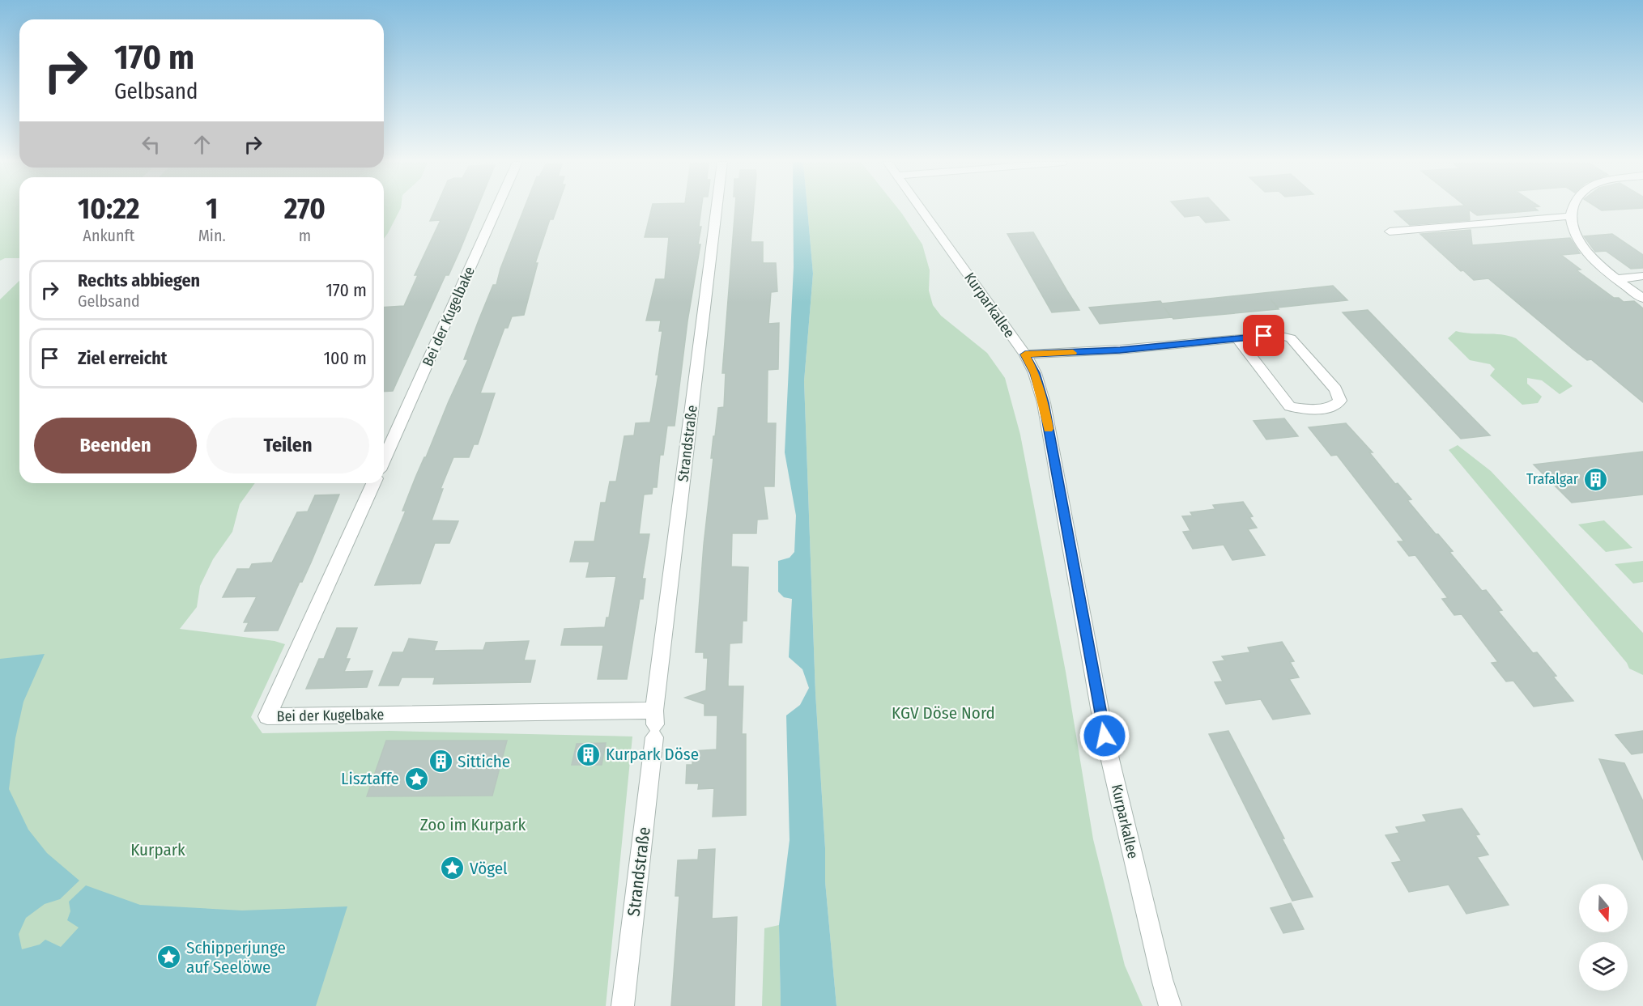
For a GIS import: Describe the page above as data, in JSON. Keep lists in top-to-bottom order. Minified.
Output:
{"streets":{"street":["Kurparkallee","Bei der Kugelbake","Strandstraße"]},"crossings":[["Bei der Kugelbake","Strandstraße"]],"parks":["KGV Döse Nord","Zoo im Kurpark","Kurpark"],"places":{"building":["Trafalgar","Kurpark Döse","Sittiche"],"place":["Lisztaffe","Vögel","Schipperjunge auf Seelöwe"]},"north":"bottom","page":{"turn":["170 m","Gelbsand"],"eta":["10:22","Ankunft","1","Min.","270","m"],"list":[{"name":"Rechts abbiegen","note":"Gelbsand","value":"170 m"},{"name":"Ziel erreicht","value":"100 m"}],"buttons":["Beenden","Teilen"]}}
